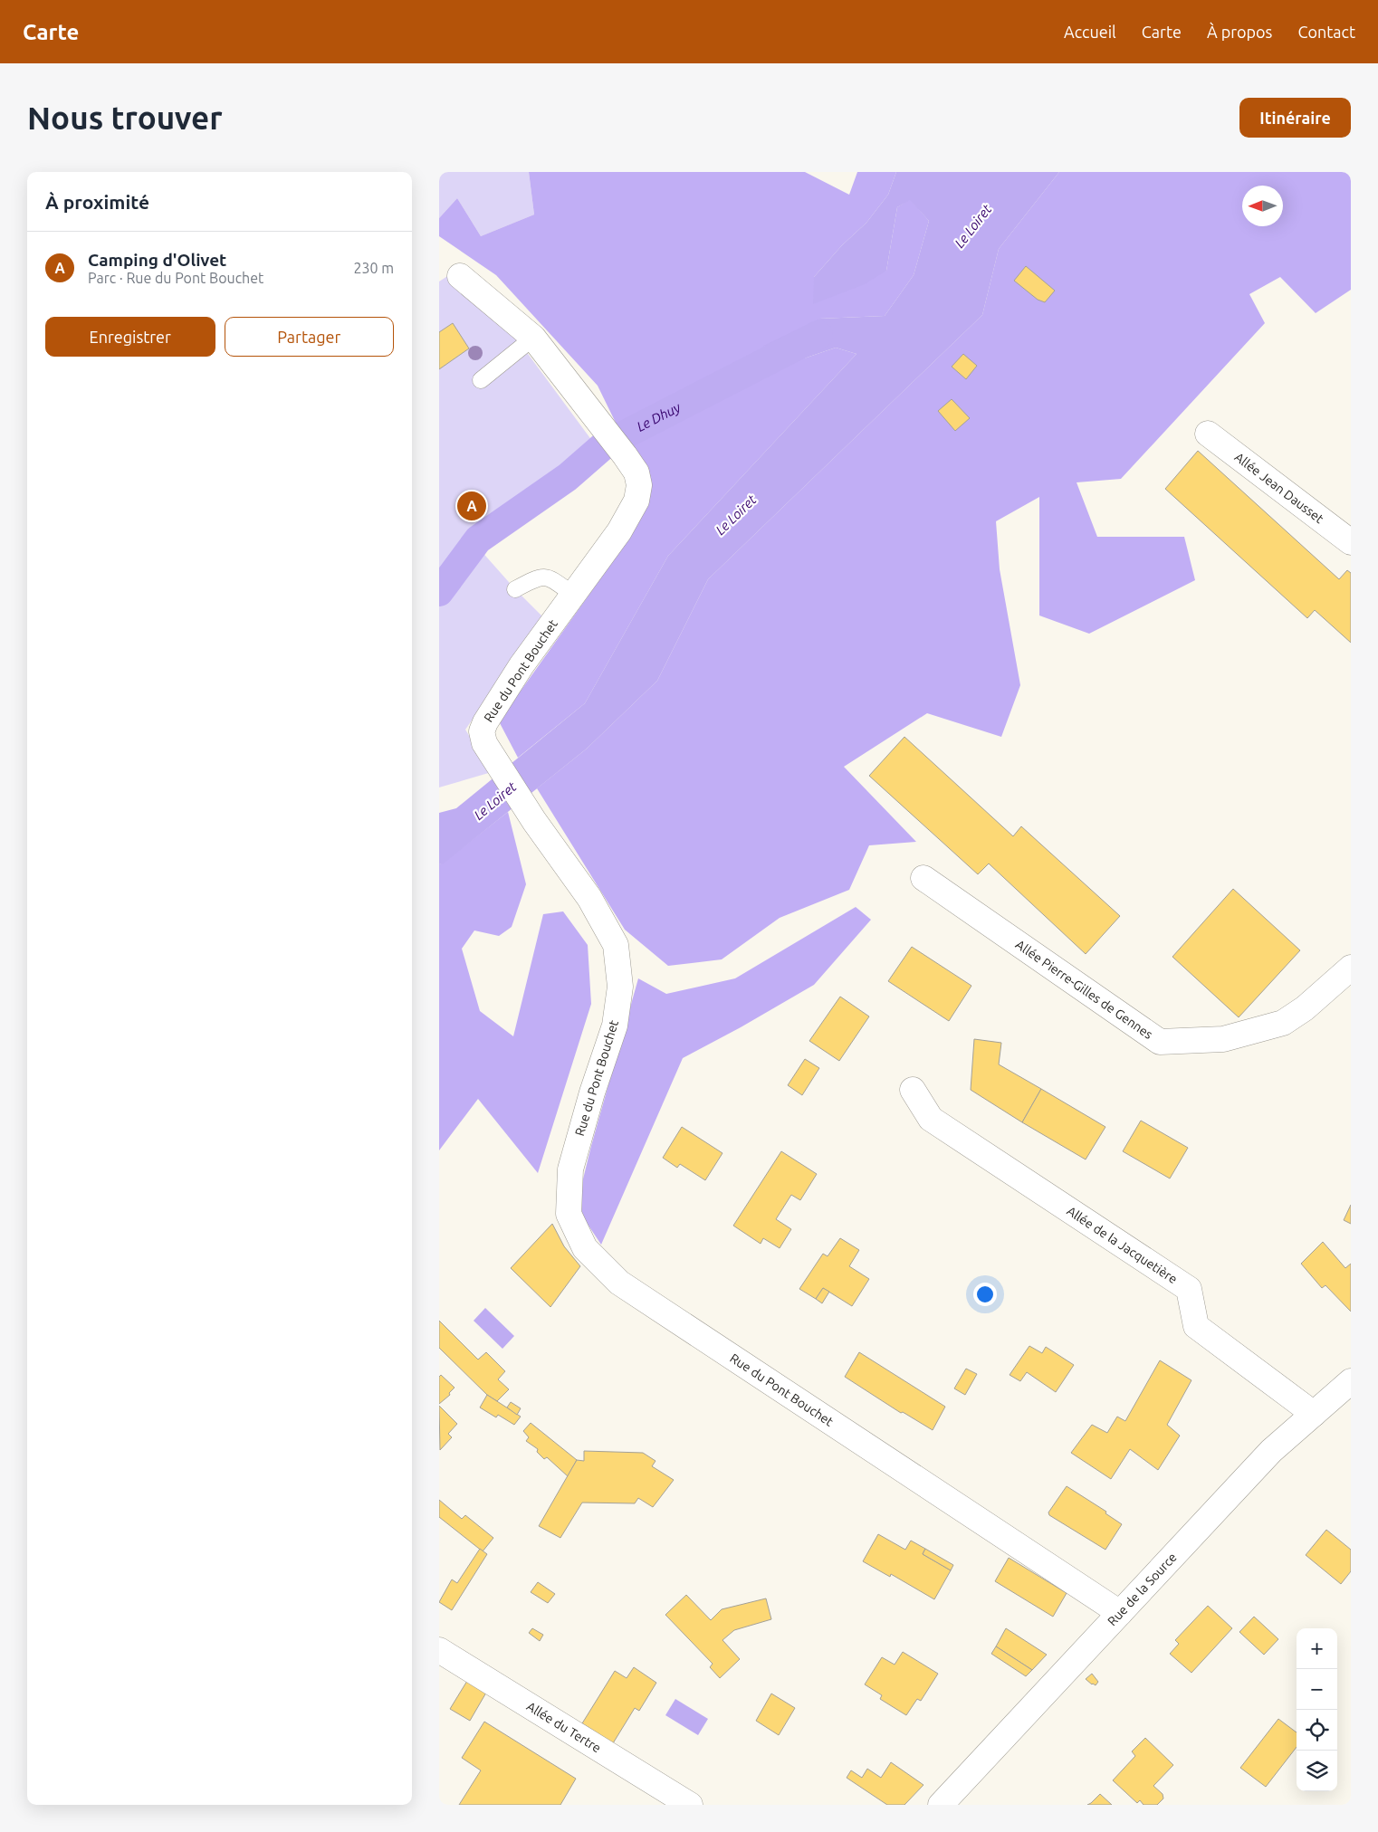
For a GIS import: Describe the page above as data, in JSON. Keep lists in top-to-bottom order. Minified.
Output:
{"streets":{"street":["Allée Jean Dausset","Rue du Pont Bouchet","Allée Pierre-Gilles de Gennes","Allée de la Jacquetière","Rue de la Source","Allée du Tertre"]},"crossings":[["Rue du Pont Bouchet","Rue de la Source"],["Allée de la Jacquetière","Rue de la Source"]],"water":["Le Loiret","Le Dhuy"],"north":"left","page":{"header":"Carte","nav":["Accueil","Carte","À propos","Contact"],"buttons":["Itinéraire",["Enregistrer","Partager"]],"title":"Nous trouver","heading":"À proximité","list":[{"mark":"A","name":"Camping d'Olivet","note":"Parc · Rue du Pont Bouchet","value":"230 m"}],"pins":"A","map_buttons":["+","−"]}}
